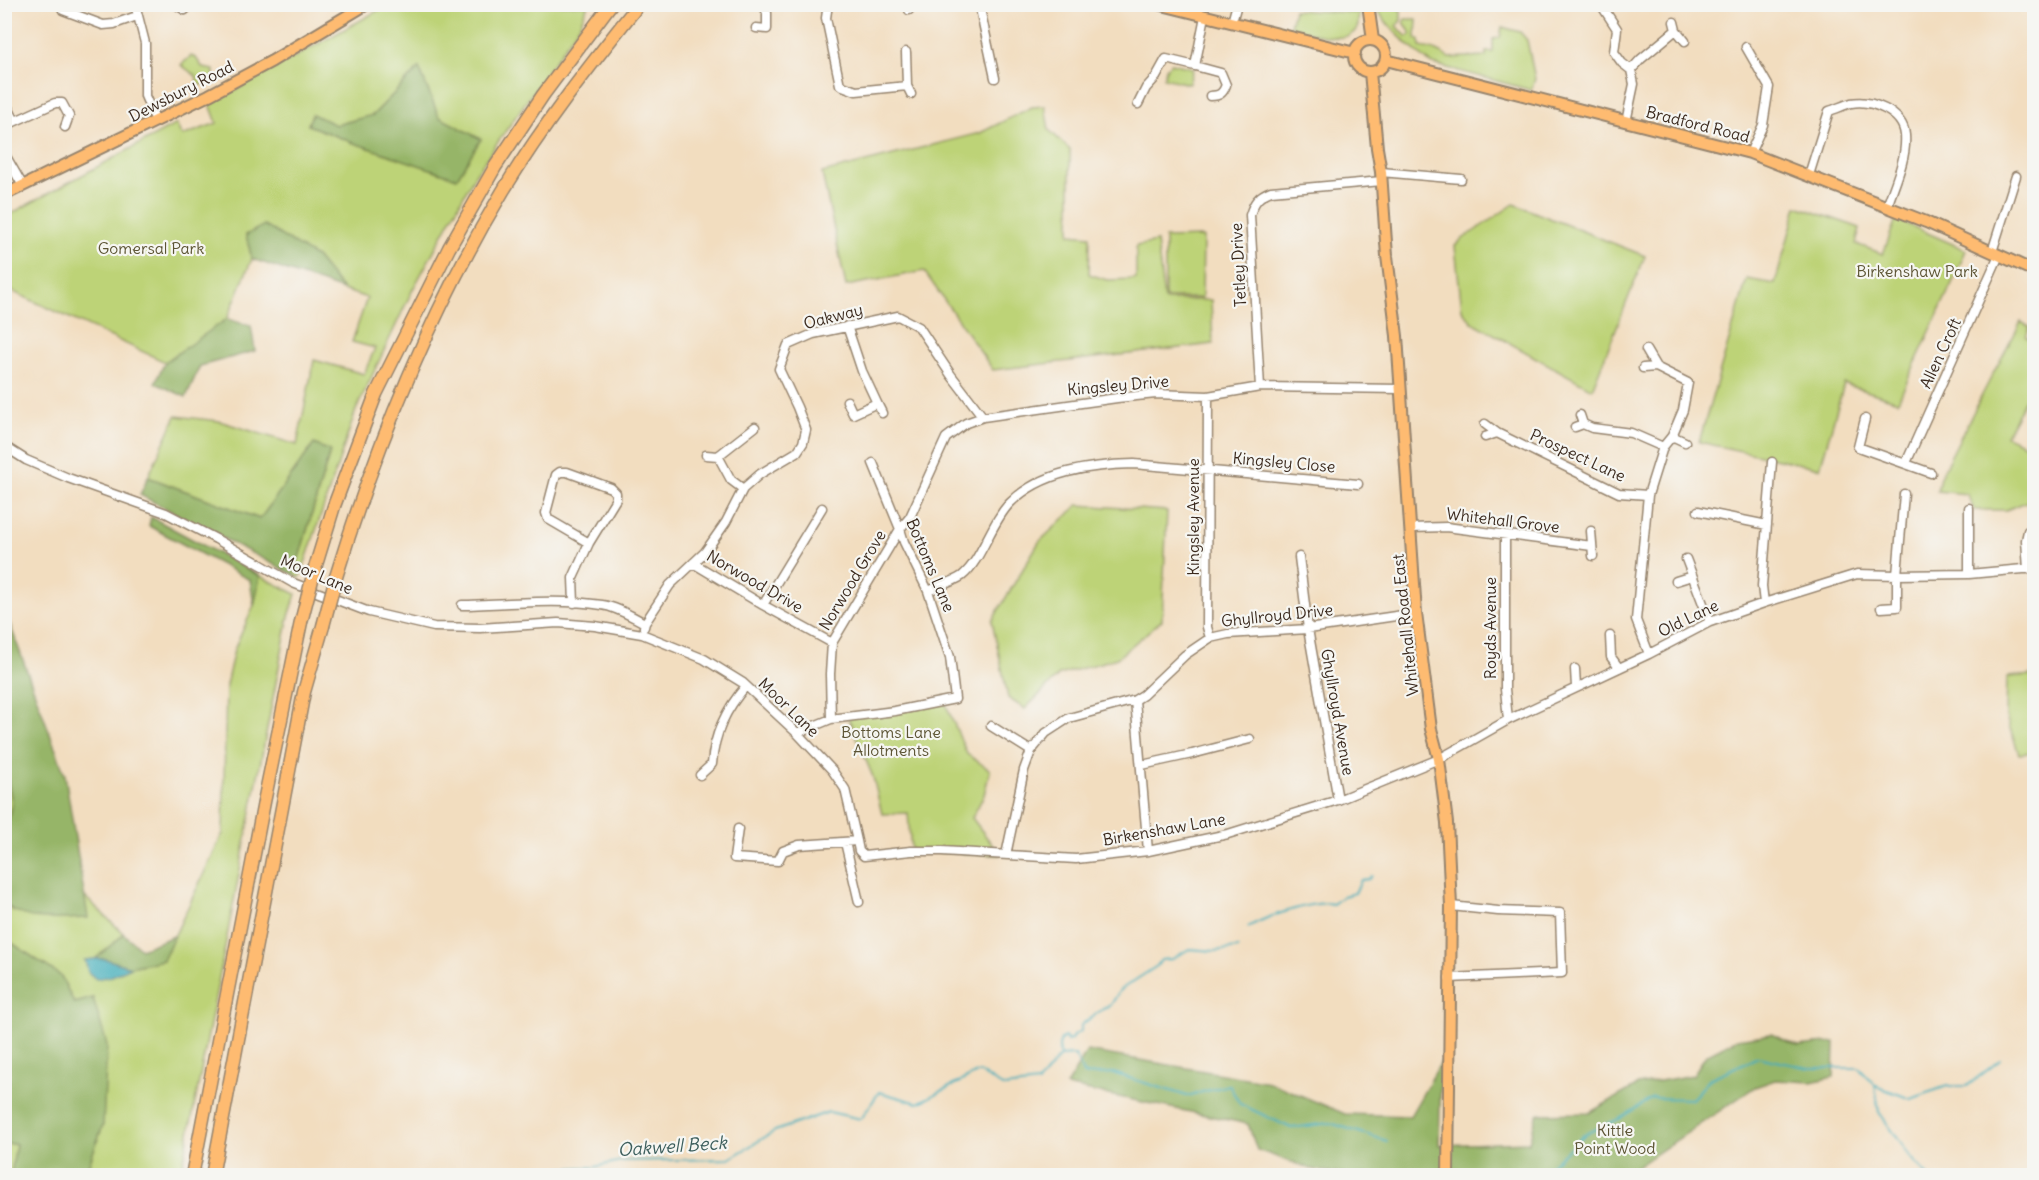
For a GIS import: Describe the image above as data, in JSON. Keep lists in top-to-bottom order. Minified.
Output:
{"streets":{"main road":["Dewsbury Road","Bradford Road","Whitehall Road East"],"street":["Tetley Drive","Oakway","Allen Croft","Kingsley Drive","Prospect Lane","Kingsley Close","Kingsley Avenue","Whitehall Grove","Bottoms Lane","Moor Lane","Norwood Grove","Norwood Drive","Ghyllroyd Drive","Old Lane","Royds Avenue","Ghyllroyd Avenue","Birkenshaw Lane"]},"crossings":[["Bradford Road","Allen Croft"],["Bradford Road","Whitehall Road East"],["Tetley Drive","Kingsley Drive"],["Tetley Drive","Whitehall Road East"],["Oakway","Kingsley Drive"],["Kingsley Drive","Kingsley Avenue"],["Kingsley Drive","Bottoms Lane"],["Kingsley Drive","Norwood Grove"],["Kingsley Drive","Whitehall Road East"],["Kingsley Close","Kingsley Avenue"],["Kingsley Close","Bottoms Lane"],["Kingsley Avenue","Ghyllroyd Drive"],["Whitehall Grove","Whitehall Road East"],["Whitehall Grove","Royds Avenue"],["Bottoms Lane","Moor Lane"],["Bottoms Lane","Norwood Grove"],["Moor Lane","Birkenshaw Lane"],["Norwood Grove","Norwood Drive"],["Ghyllroyd Drive","Whitehall Road East"],["Ghyllroyd Drive","Ghyllroyd Avenue"],["Old Lane","Whitehall Road East"],["Old Lane","Royds Avenue"],["Old Lane","Birkenshaw Lane"],["Whitehall Road East","Birkenshaw Lane"],["Ghyllroyd Avenue","Birkenshaw Lane"]],"water":["Oakwell Beck"],"parks":["Gomersal Park","Birkenshaw Park","Bottoms Lane Allotments","Kittle Point Wood"]}
